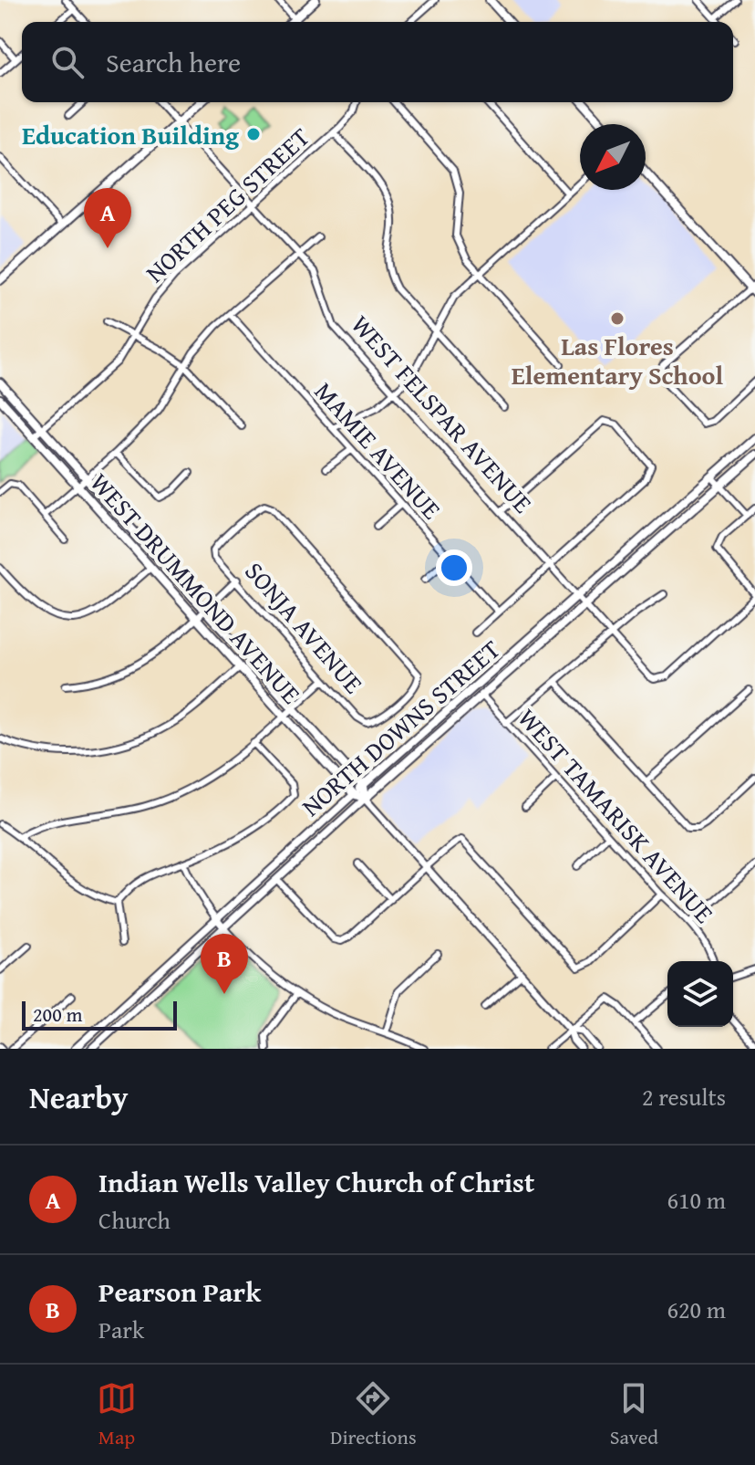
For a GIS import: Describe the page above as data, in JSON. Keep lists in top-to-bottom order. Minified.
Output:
{"streets":{"main road":["WEST DRUMMOND AVENUE","NORTH DOWNS STREET"],"street":["NORTH PEG STREET","WEST FELSPAR AVENUE","MAMIE AVENUE","SONJA AVENUE","WEST TAMARISK AVENUE"]},"crossings":[["NORTH PEG STREET","WEST FELSPAR AVENUE"],["NORTH PEG STREET","WEST DRUMMOND AVENUE"],["WEST FELSPAR AVENUE","NORTH DOWNS STREET"],["WEST DRUMMOND AVENUE","NORTH DOWNS STREET"],["NORTH DOWNS STREET","WEST TAMARISK AVENUE"]],"places":["Education Building","Las Flores Elementary School"],"scale_bar":"200 m","north":"bottom left","page":{"search":"Search here","pins":["A","B"],"scale":"200 m","heading":["Nearby","2 results"],"list":[{"mark":"A","name":"Indian Wells Valley Church of Christ","note":"Church","value":"610 m"},{"mark":"B","name":"Pearson Park","note":"Park","value":"620 m"}],"nav":["Map","Directions","Saved"]}}
